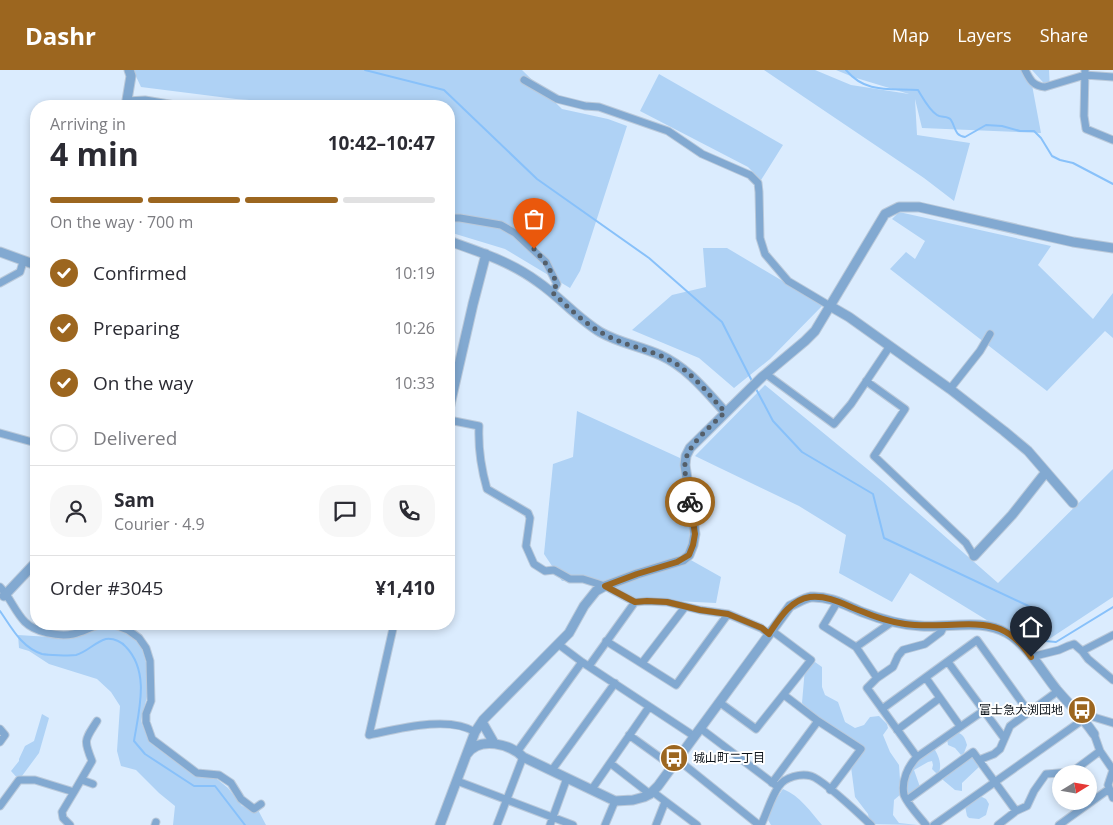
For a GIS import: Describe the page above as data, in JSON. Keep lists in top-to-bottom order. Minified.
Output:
{"places":{"bus stop":["富士急大渕団地","城山町二丁目"]},"north":"right","page":{"header":"Dashr","nav":["Map","Layers","Share"],"heading":["4 min","Arriving in","10:42–10:47"],"panel":["Sam","Courier · 4.9","Order #3045","¥1,410"],"bar":"On the way · 700 m","list":[["Confirmed","10:19"],["Preparing","10:26"],["On the way","10:33"],"Delivered"]}}
